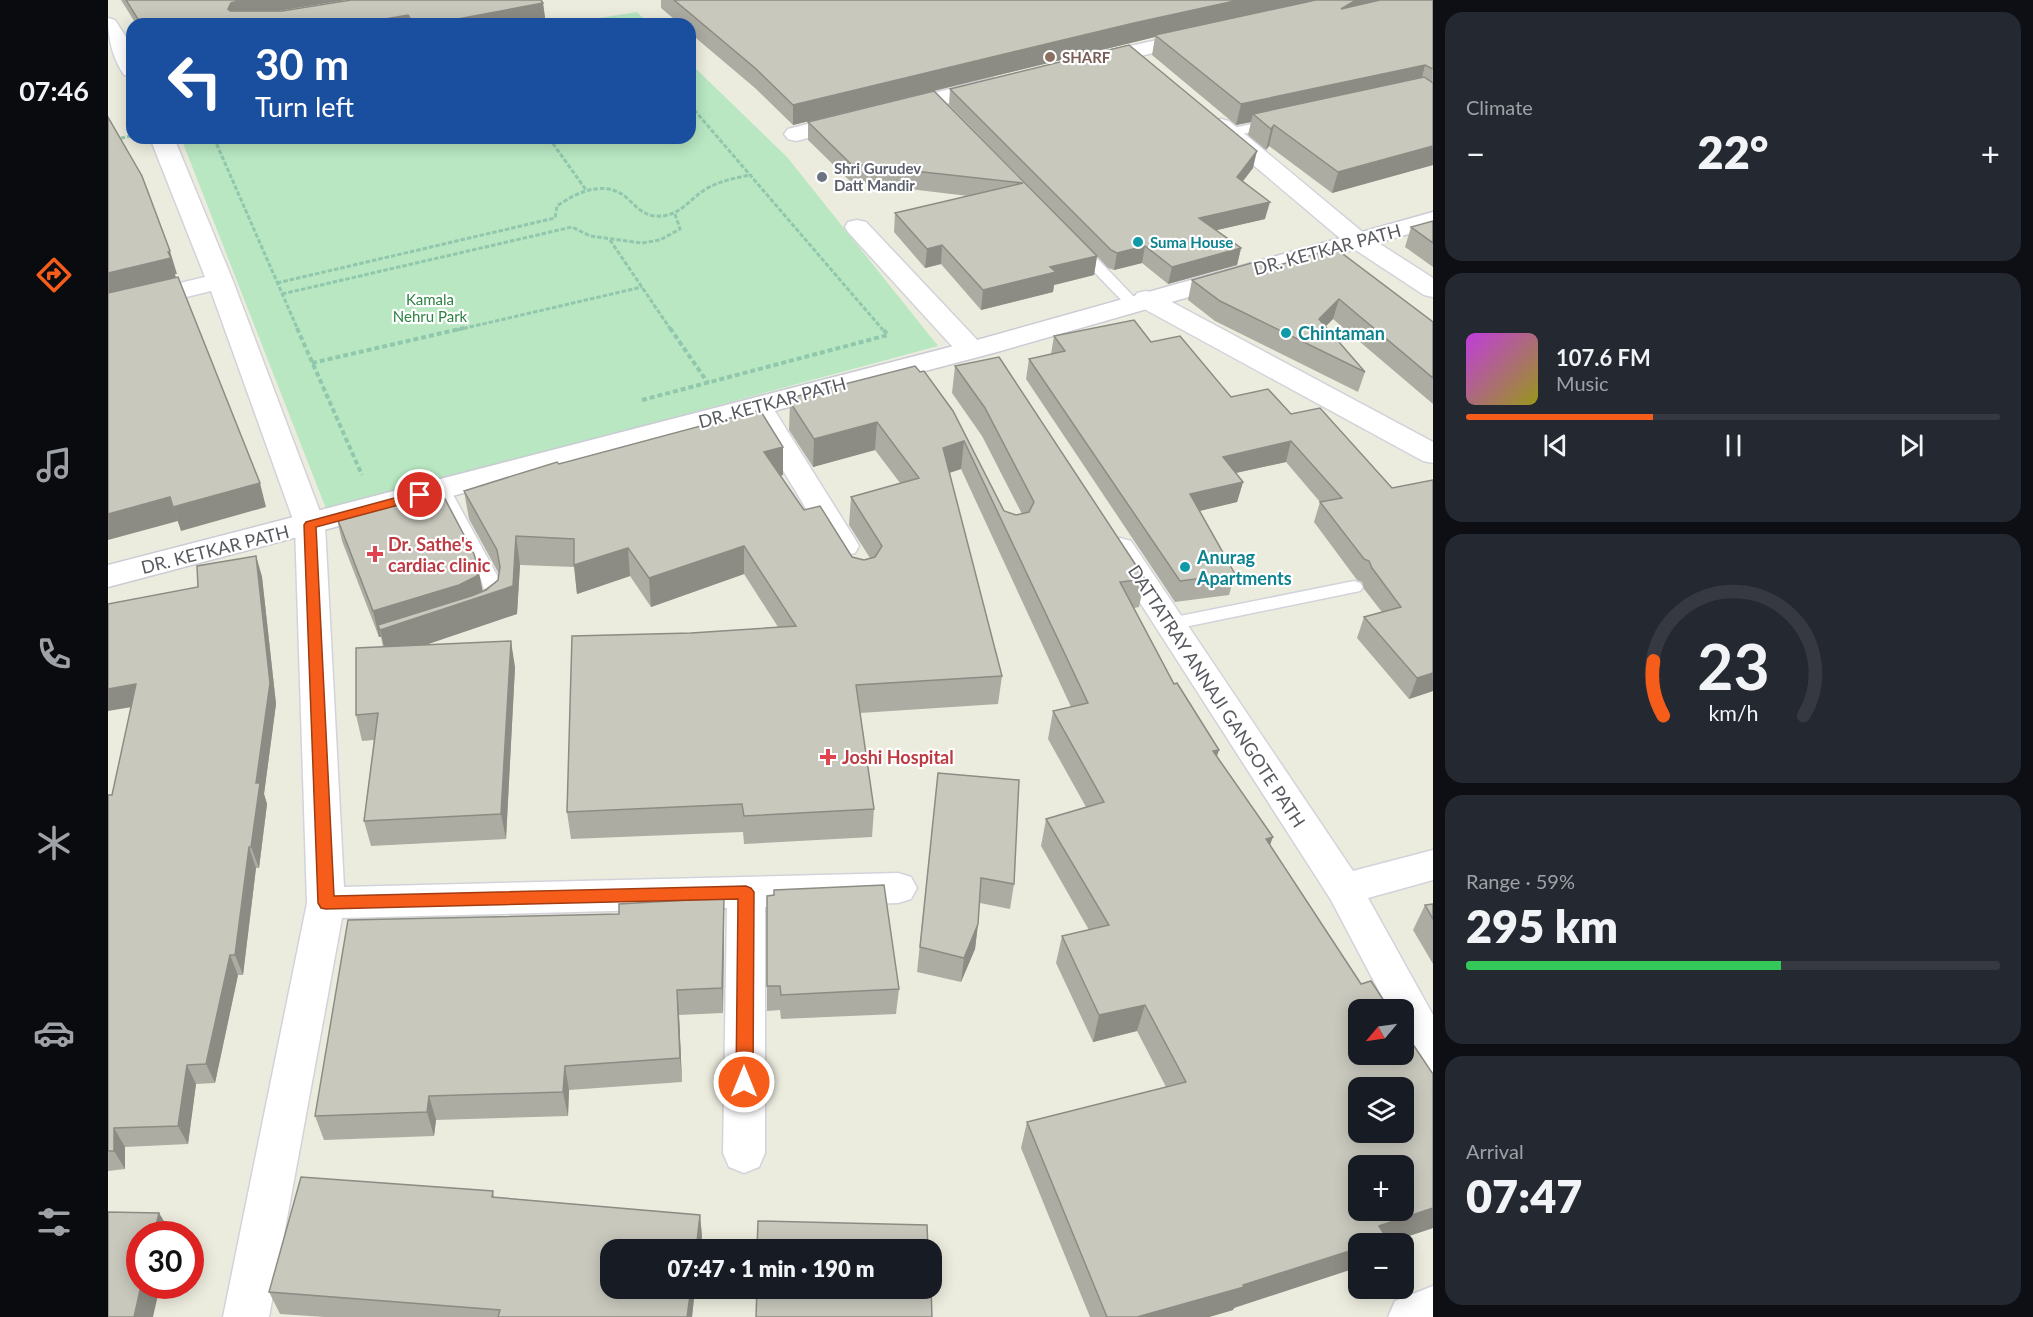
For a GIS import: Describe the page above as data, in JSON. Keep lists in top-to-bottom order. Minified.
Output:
{"streets":{"street":["DR. KETKAR PATH","DATTATRAY ANNAJI GANGOTE PATH"]},"parks":["Kamala Nehru Park"],"places":{"other":["SHARF","Shri Gurudev Datt Mandir","Suma House","Chintaman","Anurag Apartments"],"health":["Dr. Sathe's cardiac clinic","Joshi Hospital"]},"north":"bottom left","page":{"tabs":"07:46","tile":["Climate",["Range · 59%","295 km"],["Arrival","07:47"]],"turn":["30 m","Turn left"],"heat":["−","22°","+"],"song":["107.6 FM","Music"],"map_buttons":["+","−"],"limit":"30","trip":"07:47 · 1 min · 190 m","gauge":["23","km/h"]}}
